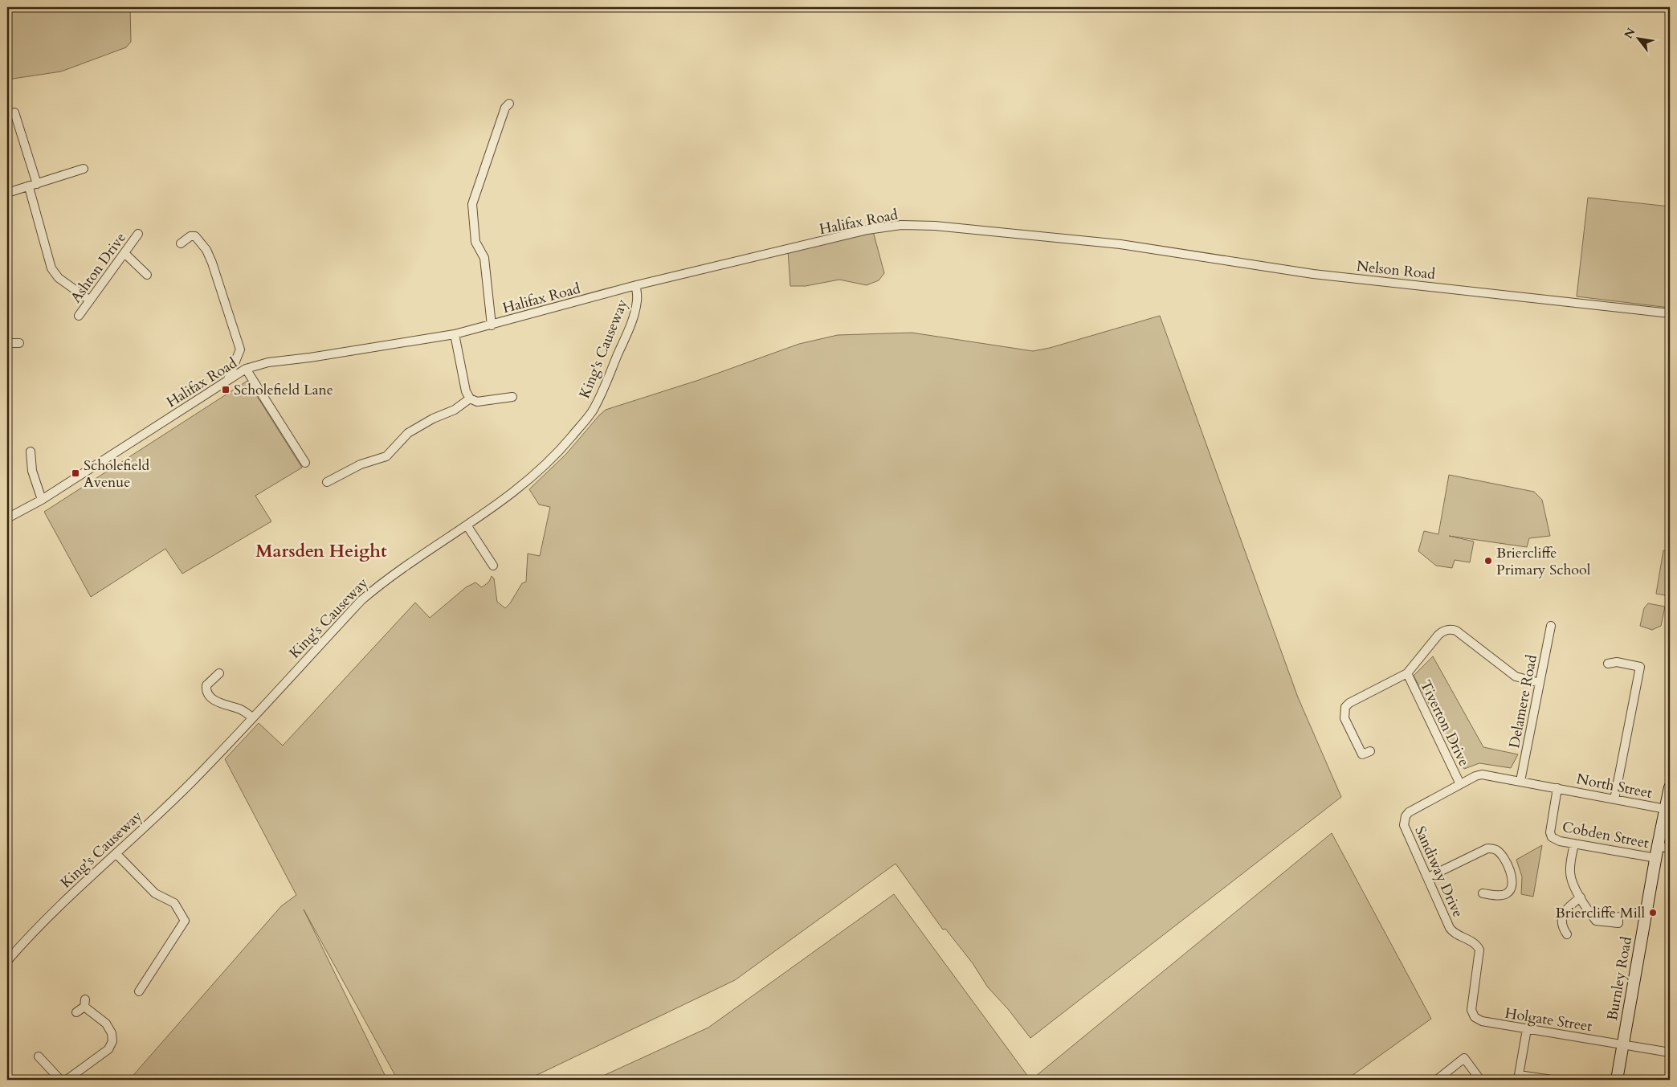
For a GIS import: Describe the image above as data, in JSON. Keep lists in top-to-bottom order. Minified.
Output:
{"streets":{"street":["Halifax Road","Ashton Drive","Nelson Road","King's Causeway","Delamere Road","Tiverton Drive","North Street","Cobden Street","Sandiway Drive","Burnley Road","Holgate Street"]},"crossings":[["Halifax Road","Nelson Road"],["Halifax Road","King's Causeway"],["Delamere Road","Tiverton Drive"],["Delamere Road","Sandiway Drive"],["Tiverton Drive","Sandiway Drive"],["North Street","Cobden Street"],["North Street","Sandiway Drive"],["North Street","Burnley Road"],["Cobden Street","Sandiway Drive"],["Cobden Street","Burnley Road"],["Sandiway Drive","Holgate Street"],["Burnley Road","Holgate Street"]],"districts":["Marsden Height"],"places":{"transit":["Scholefield Lane","Scholefield Avenue"],"other":["Briercliffe Primary School","Briercliffe Mill"]},"north":"top left"}
